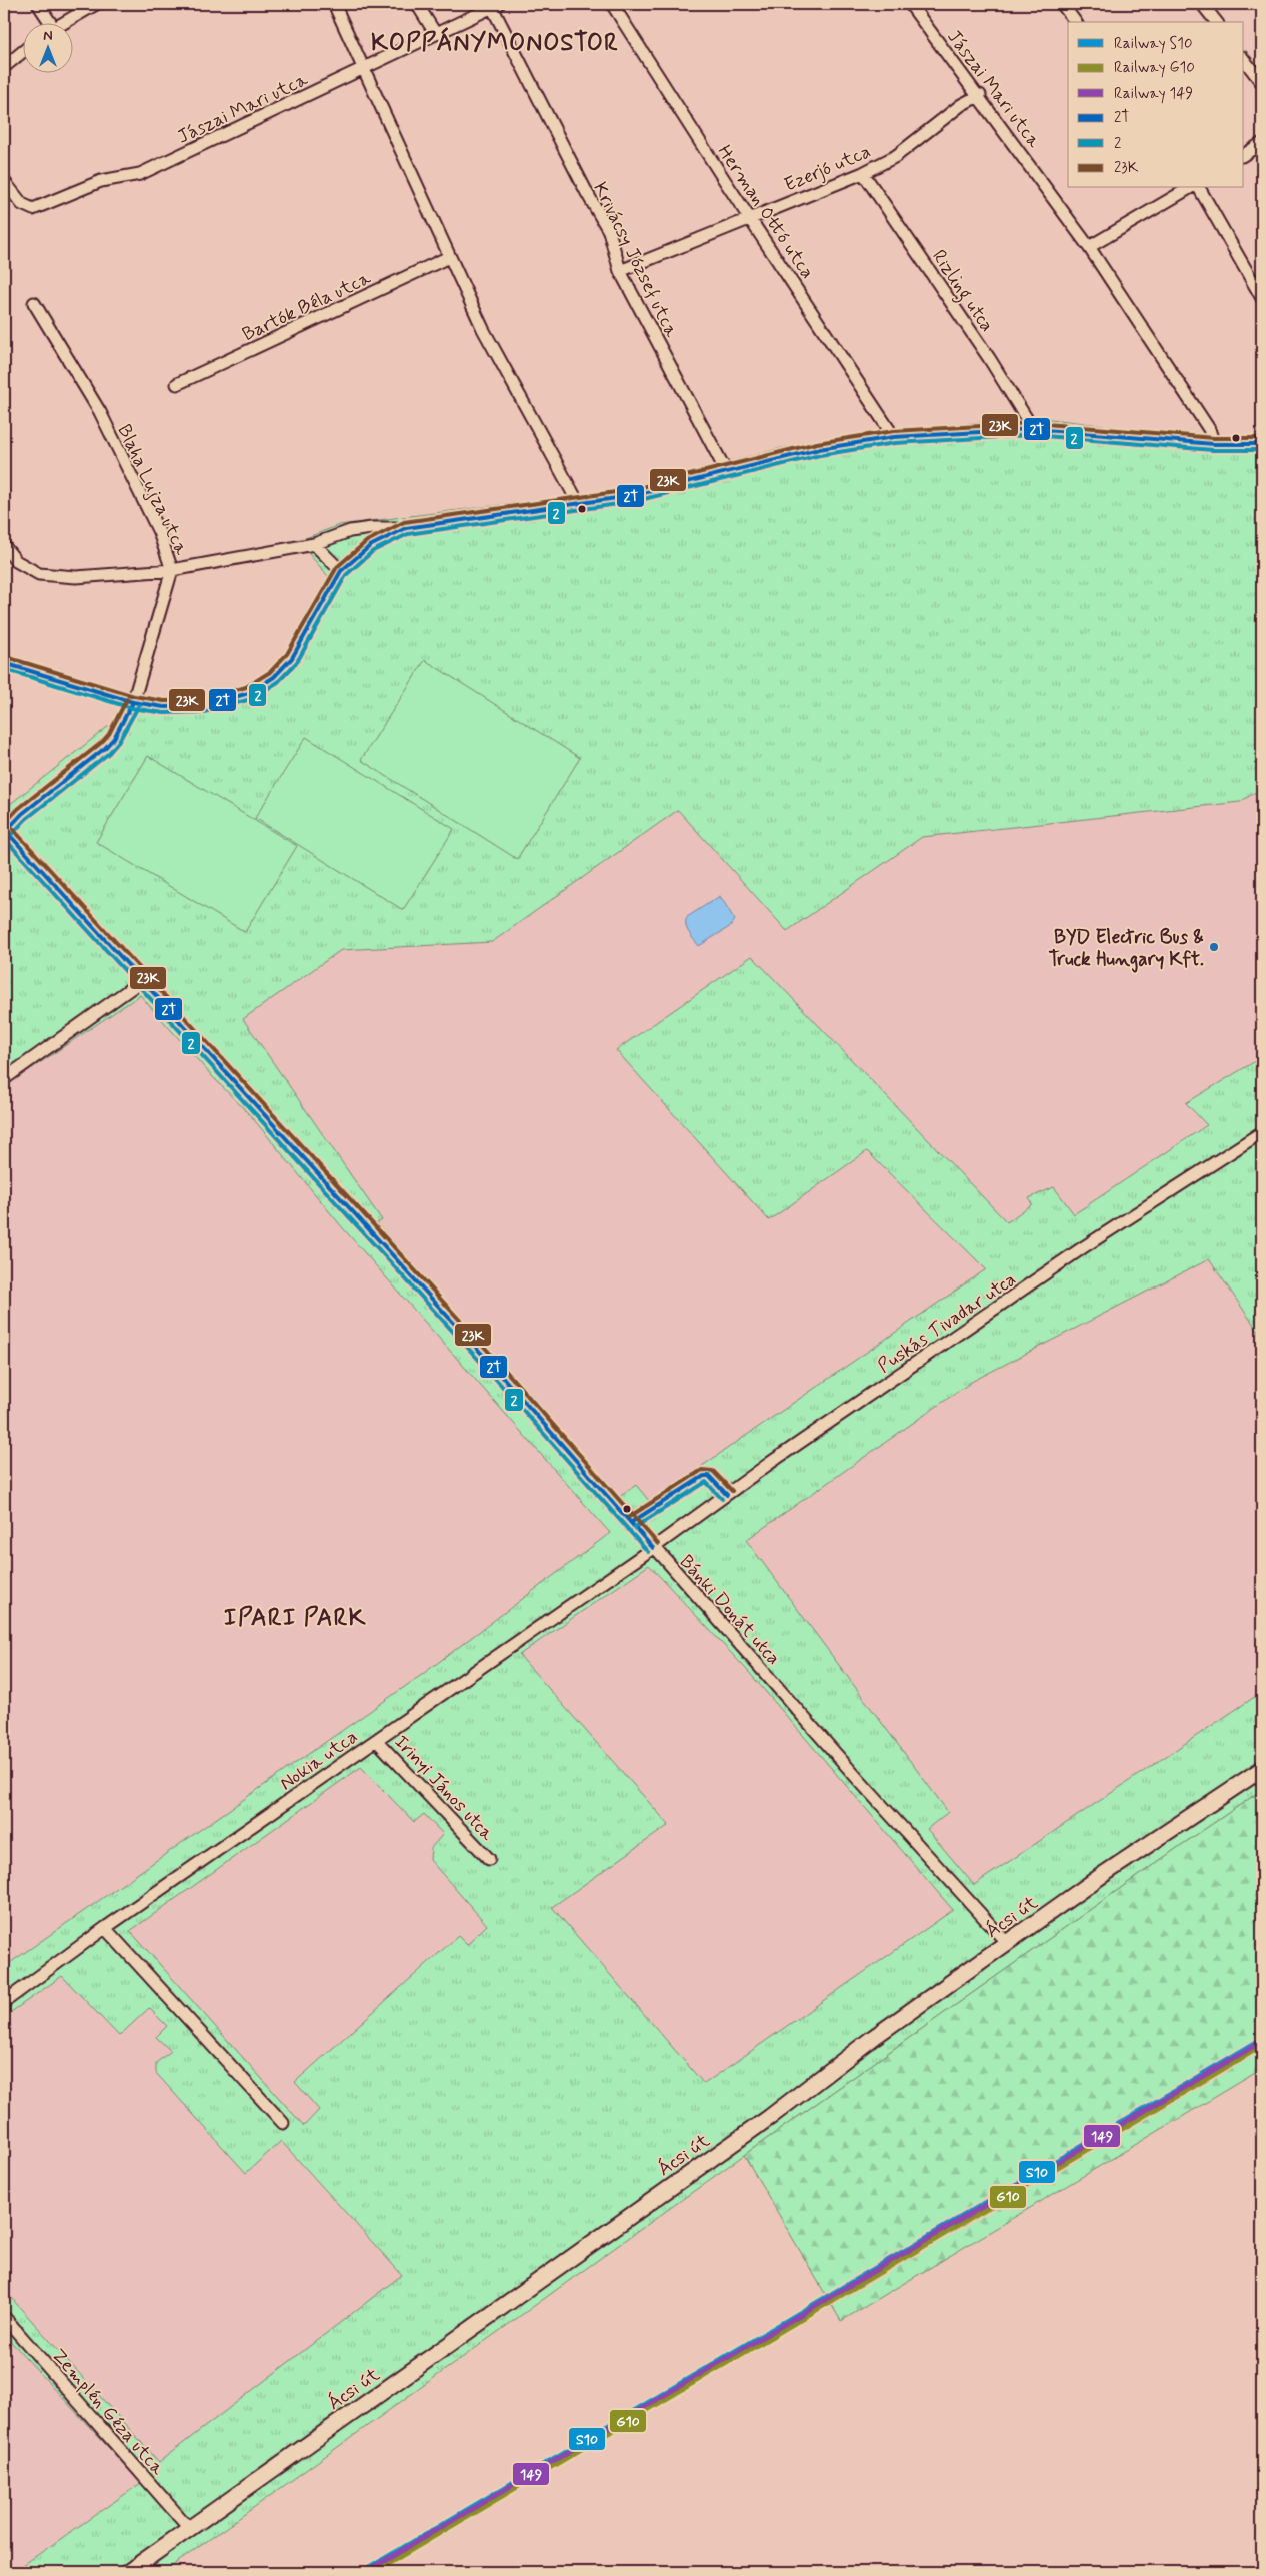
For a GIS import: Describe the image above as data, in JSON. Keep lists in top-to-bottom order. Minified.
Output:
{"streets":{"main road":["Ácsi út"],"street":["Jászai Mari utca","Ezerjó utca","Herman Ottó utca","Krivácsy József utca","Rizling utca","Bartók Béla utca","Blaha Lujza utca","Puskás Tivadar utca","Bánki Donát utca","Nokia utca","Irinyi János utca","Zemplén Géza utca"]},"crossings":[["Jászai Mari utca","Ezerjó utca"],["Jászai Mari utca","Krivácsy József utca"],["Ezerjó utca","Herman Ottó utca"],["Ezerjó utca","Krivácsy József utca"],["Ezerjó utca","Rizling utca"],["Blaha Lujza utca","Bánki Donát utca"],["Puskás Tivadar utca","Bánki Donát utca"],["Puskás Tivadar utca","Nokia utca"],["Bánki Donát utca","Nokia utca"],["Bánki Donát utca","Ácsi út"],["Nokia utca","Irinyi János utca"],["Ácsi út","Zemplén Géza utca"]],"districts":["KOPPÁNYMONOSTOR","IPARI PARK"],"places":["BYD Electric Bus & Truck Hungary Kft."],"lines":["transit line 23K","transit line 2T","transit line 2","rail line S10","rail line 149","rail line G10"],"legend":["Railway S10","Railway G10","Railway 149","2T","2","23K"],"north":"top"}
